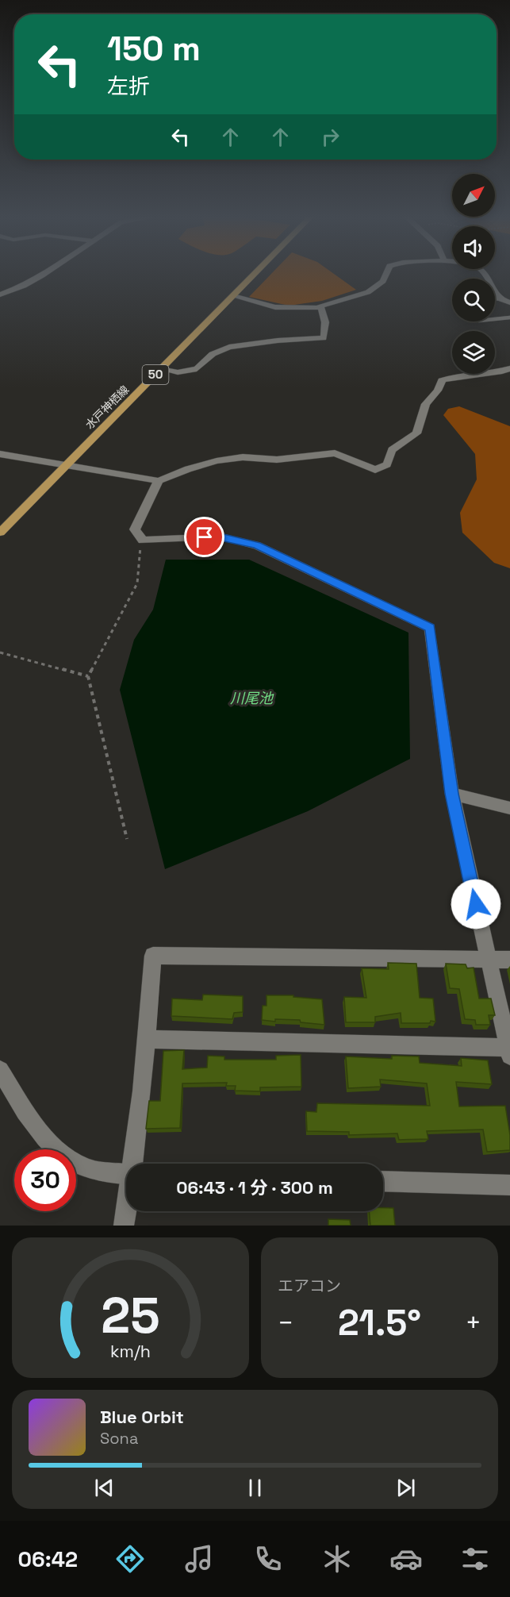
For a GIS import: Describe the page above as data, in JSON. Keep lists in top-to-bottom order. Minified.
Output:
{"streets":{"main road":["50","水戸神栖線"]},"water":["川尾池"],"north":"top right","page":{"turn":["150 m","左折"],"limit":"30","trip":"06:43 · 1 分 · 300 m","tile":"エアコン","heat":["−","21.5°","+"],"song":["Blue Orbit","Sona"],"tabs":"06:42","gauge":["25","km/h"]}}
